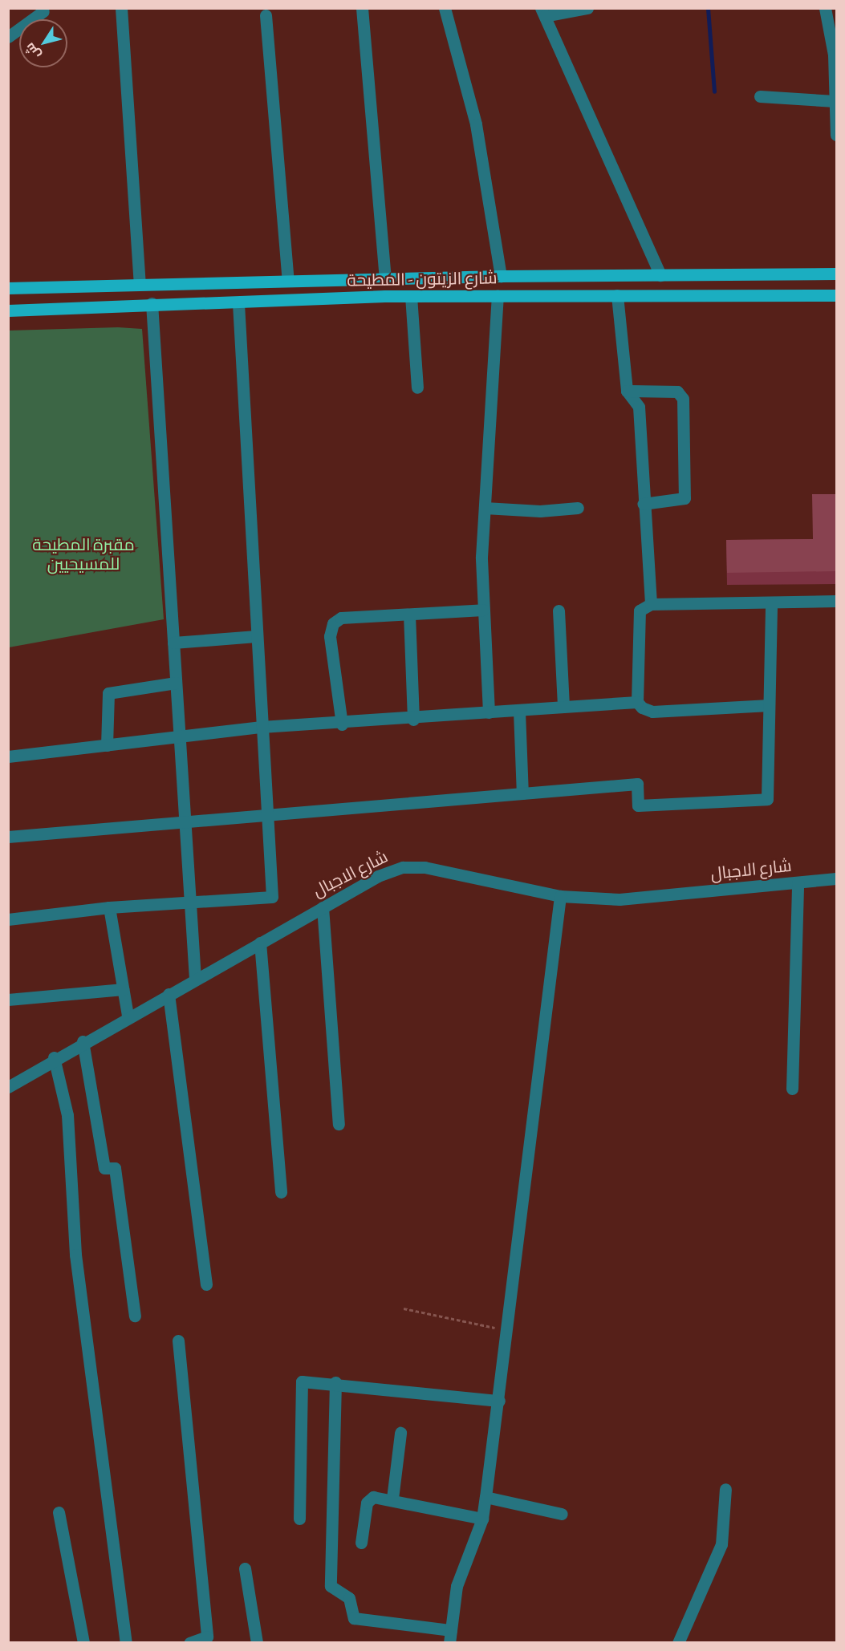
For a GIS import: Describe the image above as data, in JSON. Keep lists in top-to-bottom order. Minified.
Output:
{"streets":{"main road":["شارع الزيتون - المطيحة"],"street":["شارع الاجبال"]},"parks":["مقبرة المطيحة للمسيحيين"],"north":"bottom left"}
